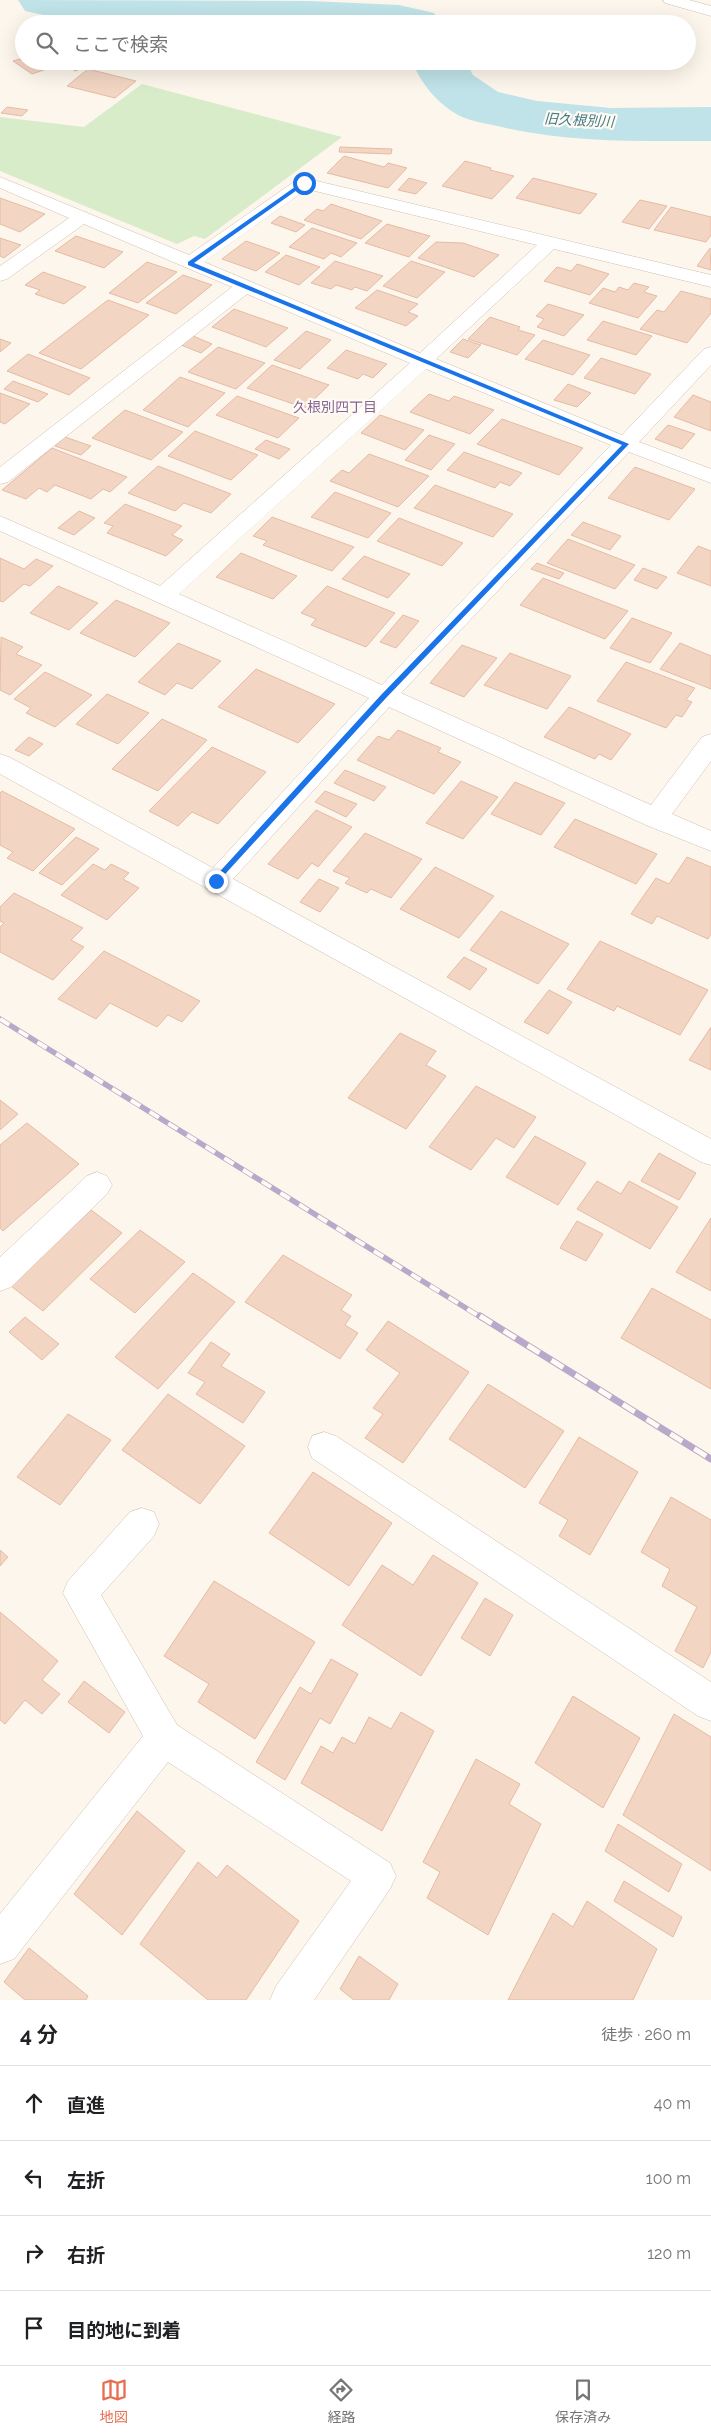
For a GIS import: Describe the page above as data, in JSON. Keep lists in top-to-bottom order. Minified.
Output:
{"districts":["久根別四丁目"],"water":["旧久根別川"],"page":{"search":"ここで検索","heading":["4 分","徒歩 · 260 m"],"list":[["直進","40 m"],["左折","100 m"],["右折","120 m"],"目的地に到着"],"nav":["地図","経路","保存済み"]}}
